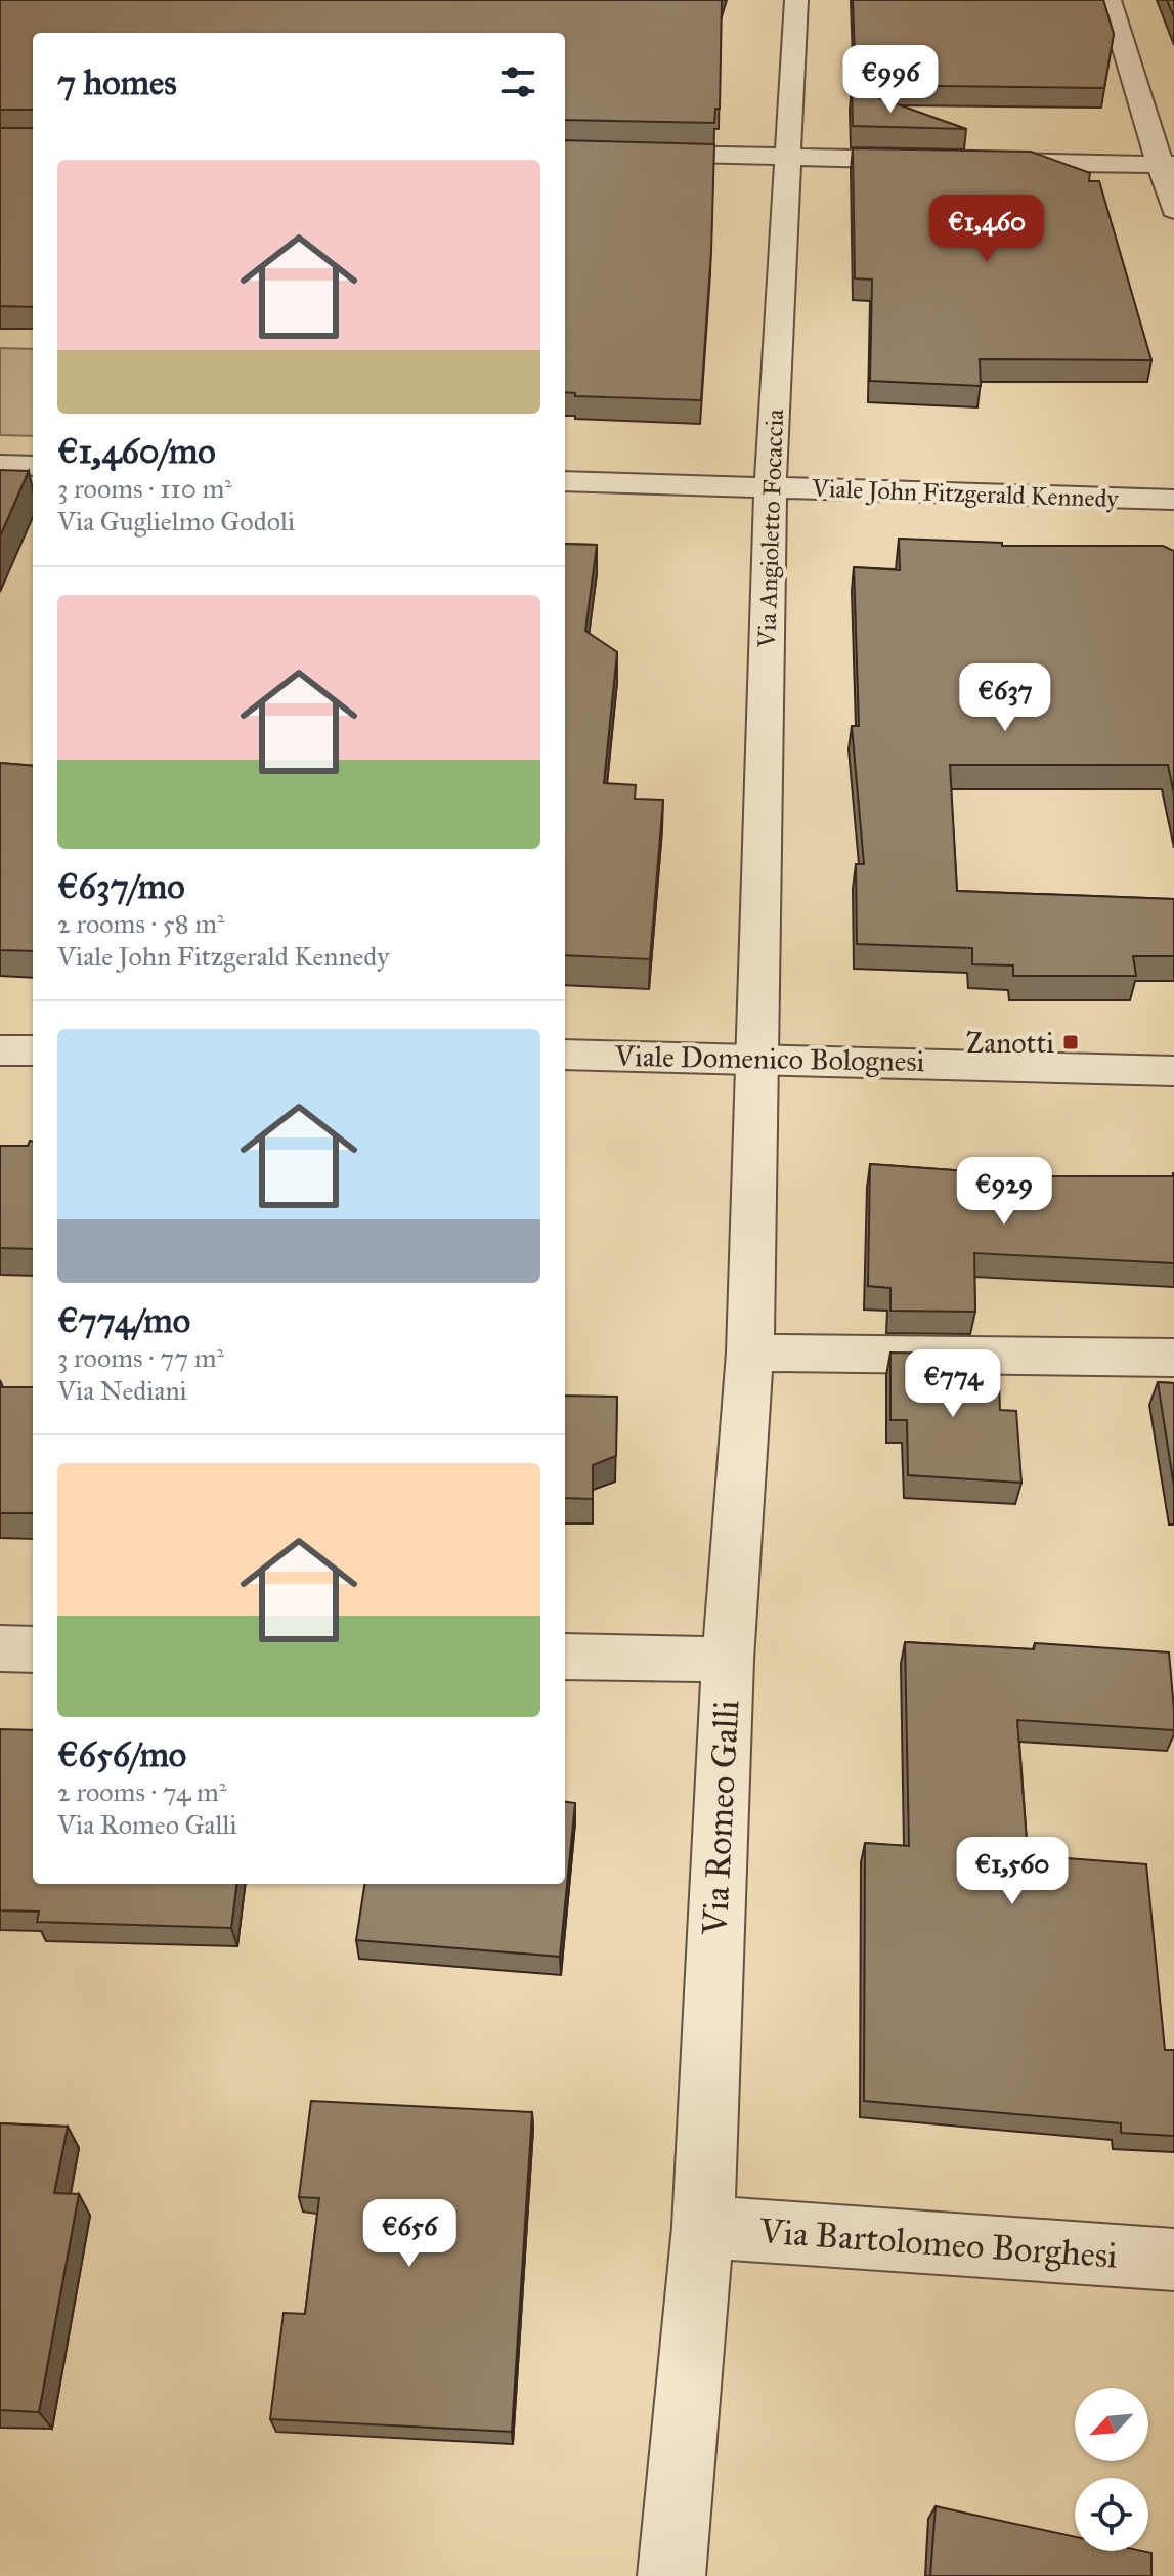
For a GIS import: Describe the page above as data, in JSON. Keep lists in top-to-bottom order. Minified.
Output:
{"streets":{"street":["Viale John Fitzgerald Kennedy","Via Angioletto Focaccia","Viale Domenico Bolognesi","Via Romeo Galli","Via Bartolomeo Borghesi"]},"crossings":[["Viale John Fitzgerald Kennedy","Via Angioletto Focaccia"],["Via Angioletto Focaccia","Viale Domenico Bolognesi"],["Via Angioletto Focaccia","Via Romeo Galli"],["Viale Domenico Bolognesi","Via Romeo Galli"],["Via Romeo Galli","Via Bartolomeo Borghesi"]],"places":{"transit":["Zanotti"]},"north":"bottom left","page":{"heading":"7 homes","price":["€996","€1,460","€637","€929","€774","€1,560","€656"],"list":[{"name":"€1,460/mo","note":"3 rooms · 110 m² · Via Guglielmo Godoli"},{"name":"€637/mo","note":"2 rooms · 58 m² · Viale John Fitzgerald Kennedy"},{"name":"€774/mo","note":"3 rooms · 77 m² · Via Nediani"},{"name":"€656/mo","note":"2 rooms · 74 m² · Via Romeo Galli"}]}}
